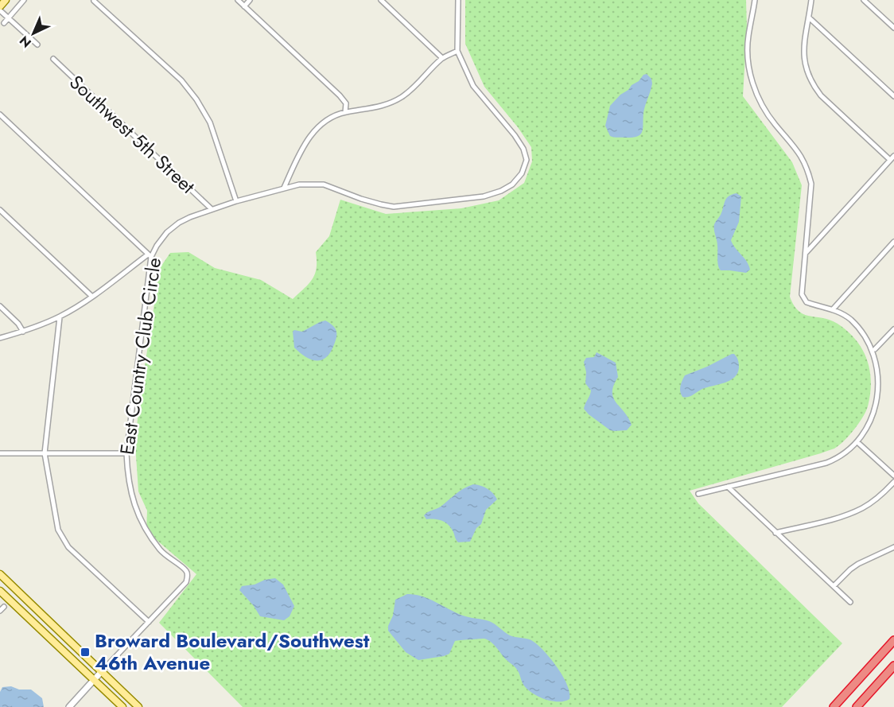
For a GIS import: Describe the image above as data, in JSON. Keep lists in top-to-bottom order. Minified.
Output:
{"streets":{"street":["Southwest 5th Street","East Country Club Circle"]},"crossings":[["Southwest 5th Street","East Country Club Circle"]],"places":{"transit":["Broward Boulevard/Southwest 46th Avenue"]},"north":"bottom left"}
